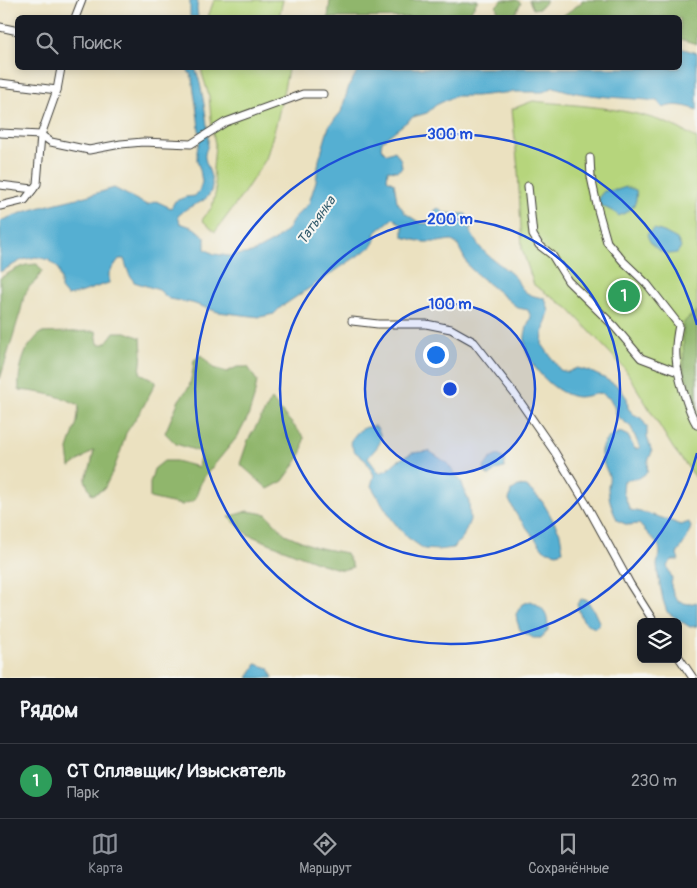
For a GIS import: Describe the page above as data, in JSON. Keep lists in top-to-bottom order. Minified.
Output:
{"water":["Татьянка"],"page":{"search":"Поиск","pins":"1","heading":"Рядом","list":[{"mark":"1","name":"СТ Сплавщик/ Изыскатель","note":"Парк","value":"230 m"}],"nav":["Карта","Маршрут","Сохранённые"]},"rings":["300 m","200 m","100 m"]}
